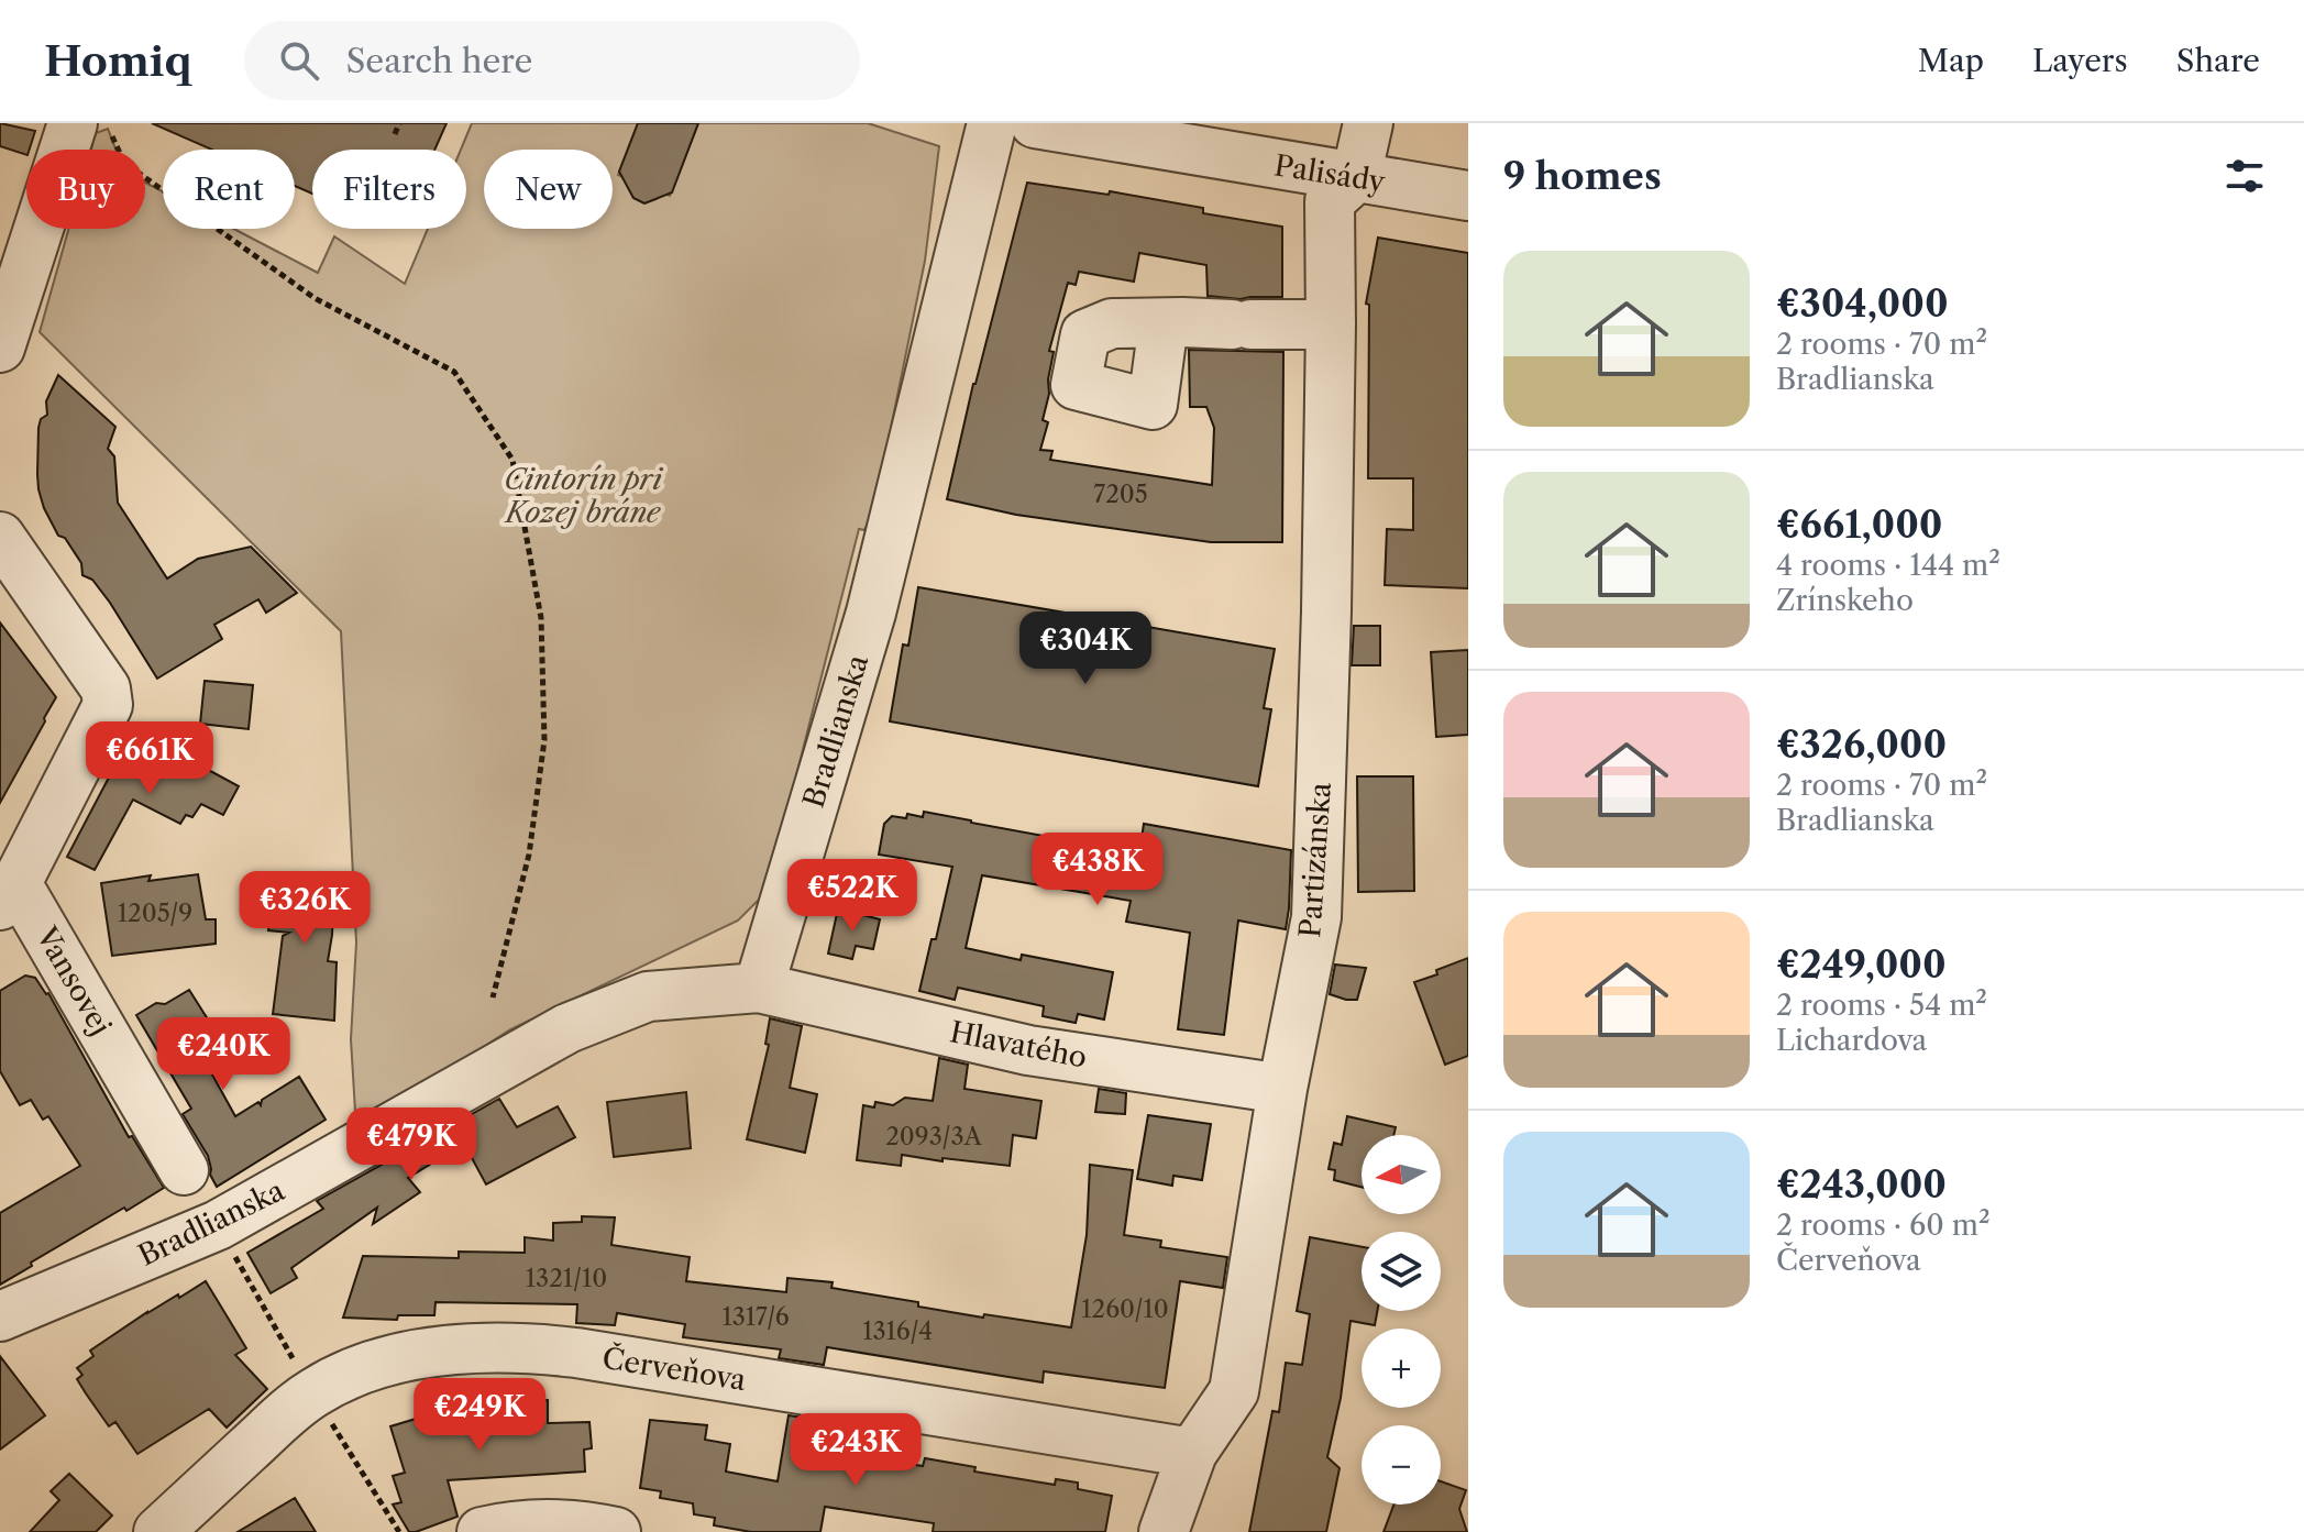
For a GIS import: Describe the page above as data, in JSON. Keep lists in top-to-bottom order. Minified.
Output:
{"streets":{"street":["Palisády","Bradlianska","Partizánska","Vansovej","Hlavatého","Červeňova"]},"crossings":[["Palisády","Partizánska"],["Bradlianska","Hlavatého"],["Partizánska","Hlavatého"],["Partizánska","Červeňova"]],"parks":["Cintorín pri Kozej bráne"],"house_numbers":["7205","1205/9","2093/3A","1321/10","1260/10","1317/6","1316/4"],"north":"left","page":{"header":"Homiq","search":"Search here","nav":["Map","Layers","Share"],"heading":"9 homes","chip":["Buy","Rent","Filters","New"],"list":[{"name":"€304,000","note":"2 rooms · 70 m² · Bradlianska"},{"name":"€661,000","note":"4 rooms · 144 m² · Zrínskeho"},{"name":"€326,000","note":"2 rooms · 70 m² · Bradlianska"},{"name":"€249,000","note":"2 rooms · 54 m² · Lichardova"},{"name":"€243,000","note":"2 rooms · 60 m² · Červeňova"}],"price":["€304K","€661K","€438K","€522K","€326K","€240K","€479K","€249K","€243K"],"map_buttons":["+","−"]}}
